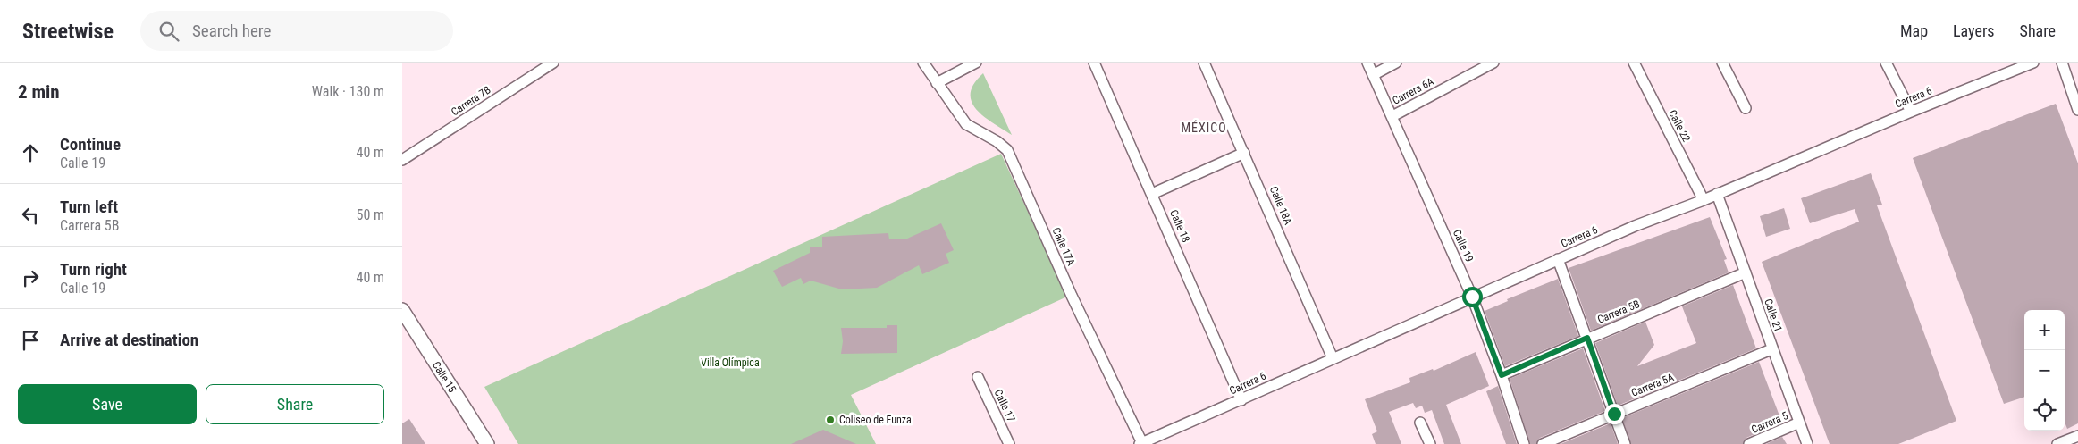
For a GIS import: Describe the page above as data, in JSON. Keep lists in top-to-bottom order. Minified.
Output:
{"streets":{"street":["Carrera 6A","Carrera 6","Carrera 7B","Calle 22","Calle 18A","Calle 18","Calle 19","Calle 17A","Carrera 5B","Calle 21","Calle 15","Carrera 5A","Calle 17","Carrera 5"]},"crossings":[["Carrera 6A","Calle 19"],["Carrera 6","Calle 22"],["Carrera 6","Calle 18A"],["Carrera 6","Calle 18"],["Carrera 6","Calle 19"],["Carrera 6","Calle 17A"],["Carrera 6","Calle 21"],["Calle 19","Carrera 5B"],["Carrera 5B","Calle 21"],["Calle 21","Carrera 5A"],["Calle 21","Carrera 5"]],"districts":["MÉXICO"],"parks":["Villa Olímpica"],"places":["Coliseo de Funza"],"page":{"header":"Streetwise","search":"Search here","nav":["Map","Layers","Share"],"heading":["2 min","Walk · 130 m"],"list":[["Continue","Calle 19","40 m"],["Turn left","Carrera 5B","50 m"],["Turn right","Calle 19","40 m"],"Arrive at destination"],"map_buttons":["+","−"],"buttons":["Save","Share"]}}
